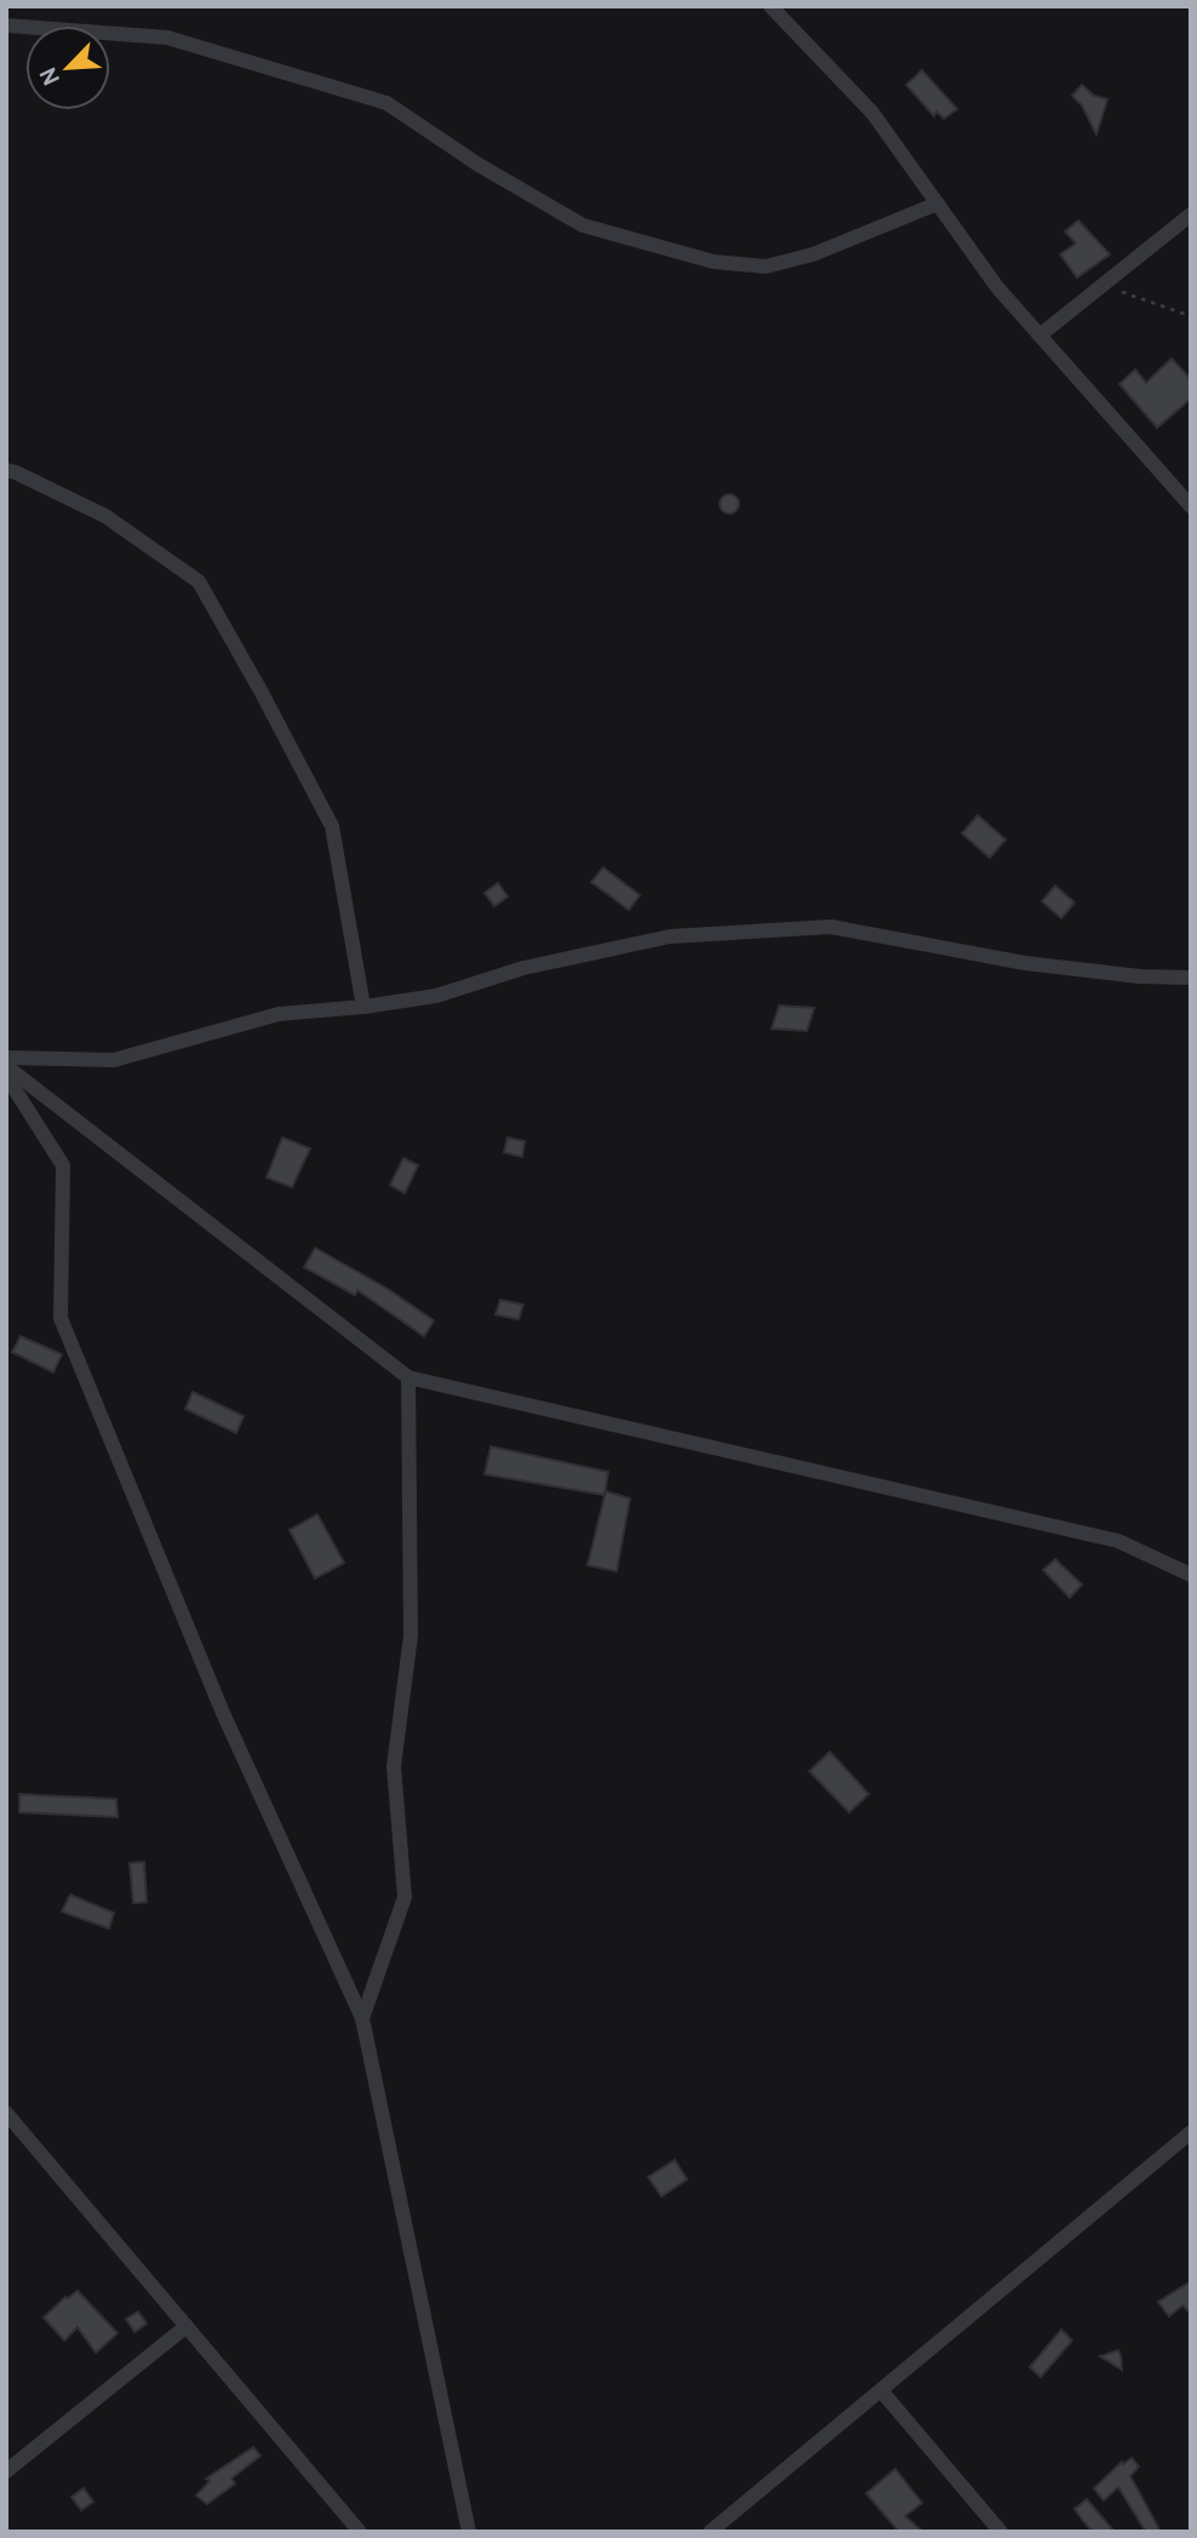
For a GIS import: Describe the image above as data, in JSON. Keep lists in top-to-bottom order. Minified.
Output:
{"north":"bottom left"}
